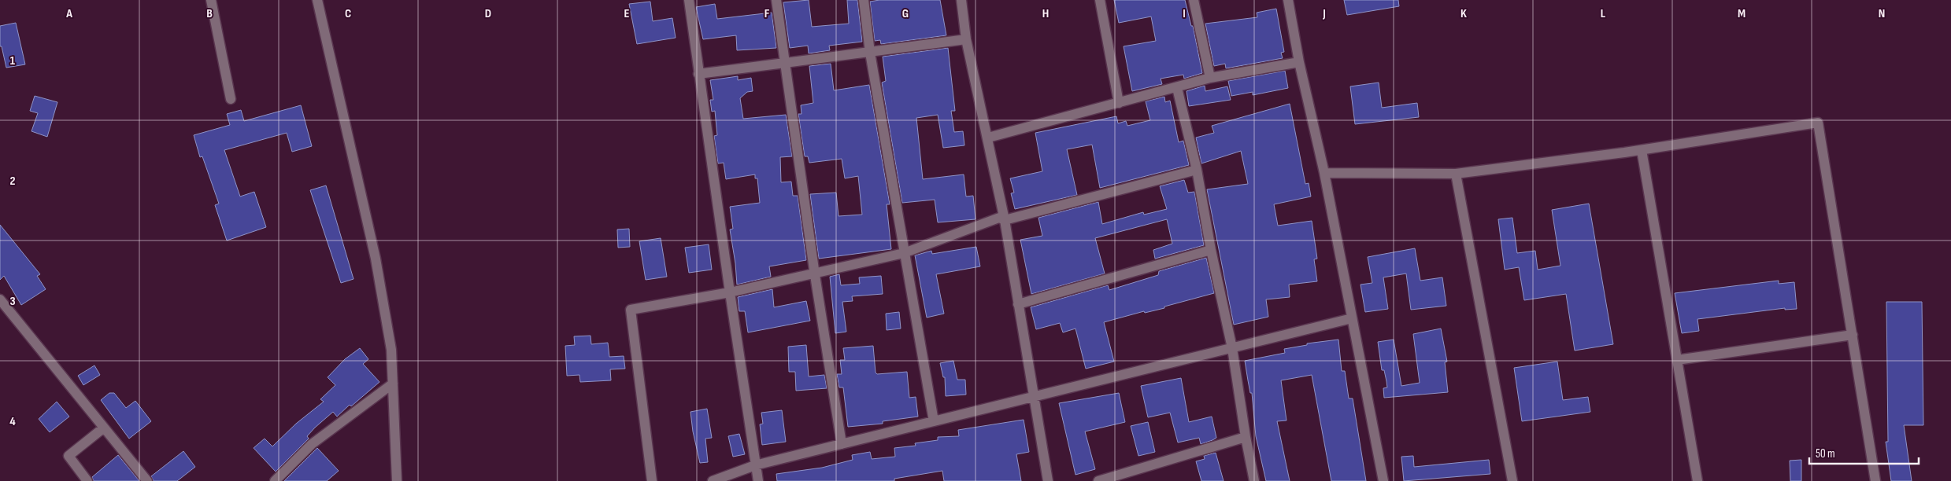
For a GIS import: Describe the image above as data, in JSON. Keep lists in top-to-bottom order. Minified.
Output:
{"scale_bar":"50 m","grid":{"columns":["A","B","C","D","E","F","G","H","I","J","K","L","M","N"],"rows":["1","2","3","4"]}}
